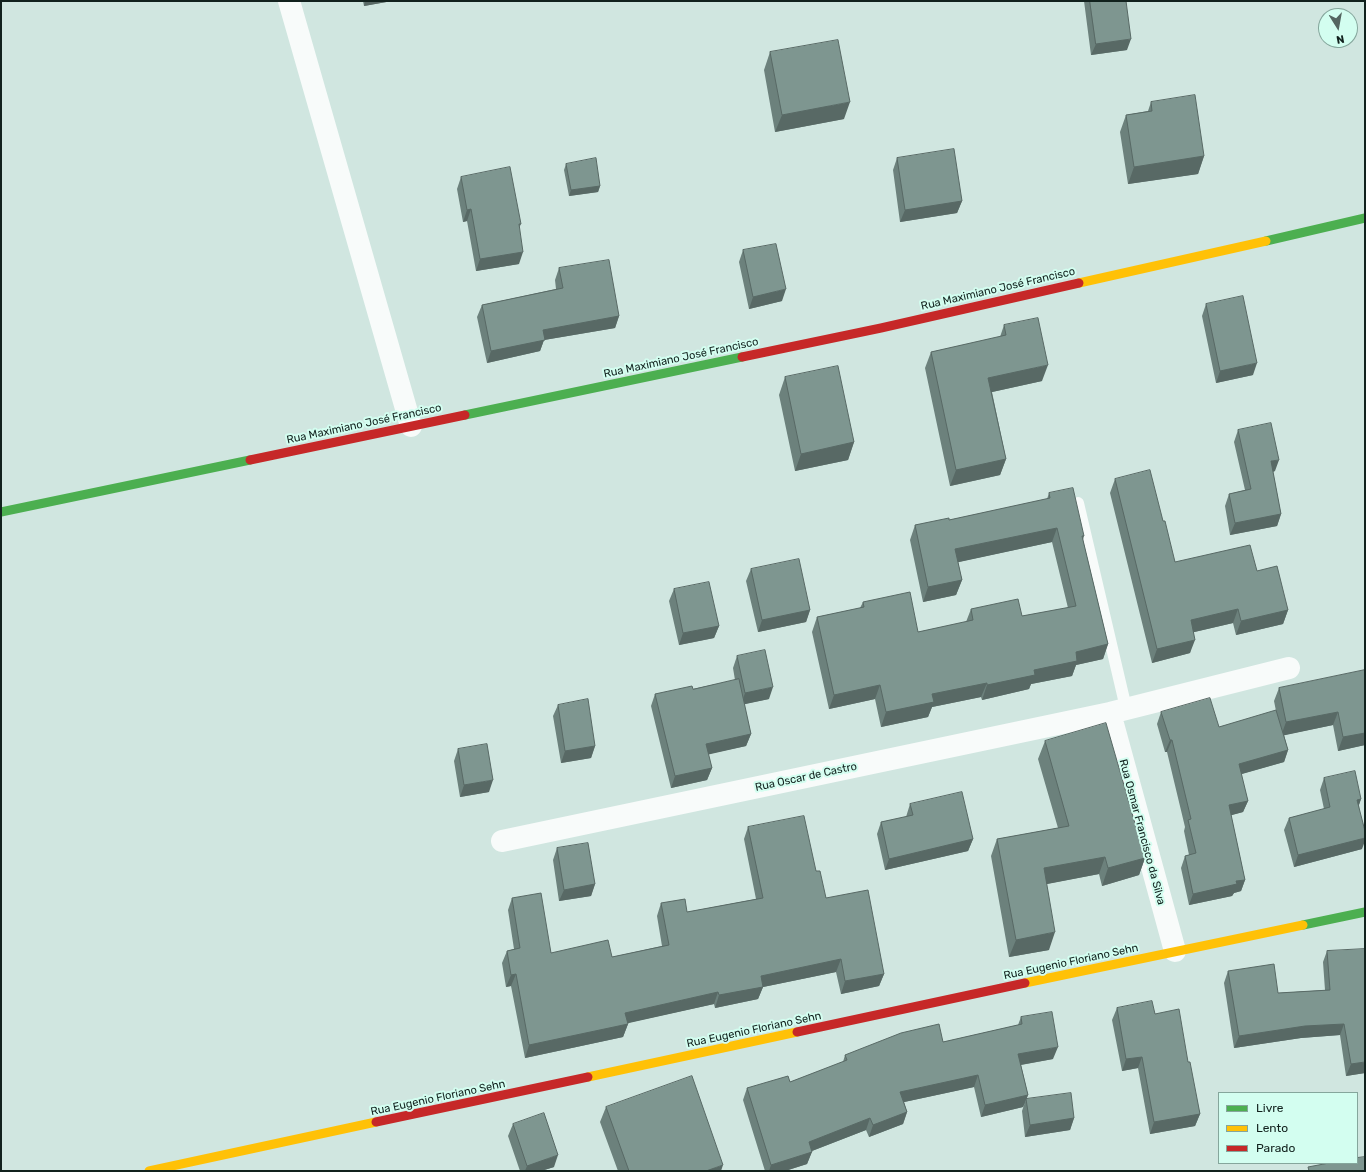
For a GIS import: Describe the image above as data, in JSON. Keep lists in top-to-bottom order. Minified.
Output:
{"streets":{"street":["Rua Maximiano José Francisco","Rua Oscar de Castro","Rua Osmar Francisco da Silva","Rua Eugenio Floriano Sehn"]},"crossings":[["Rua Oscar de Castro","Rua Osmar Francisco da Silva"],["Rua Osmar Francisco da Silva","Rua Eugenio Floriano Sehn"]],"legend":["Livre","Lento","Parado"],"north":"bottom"}
